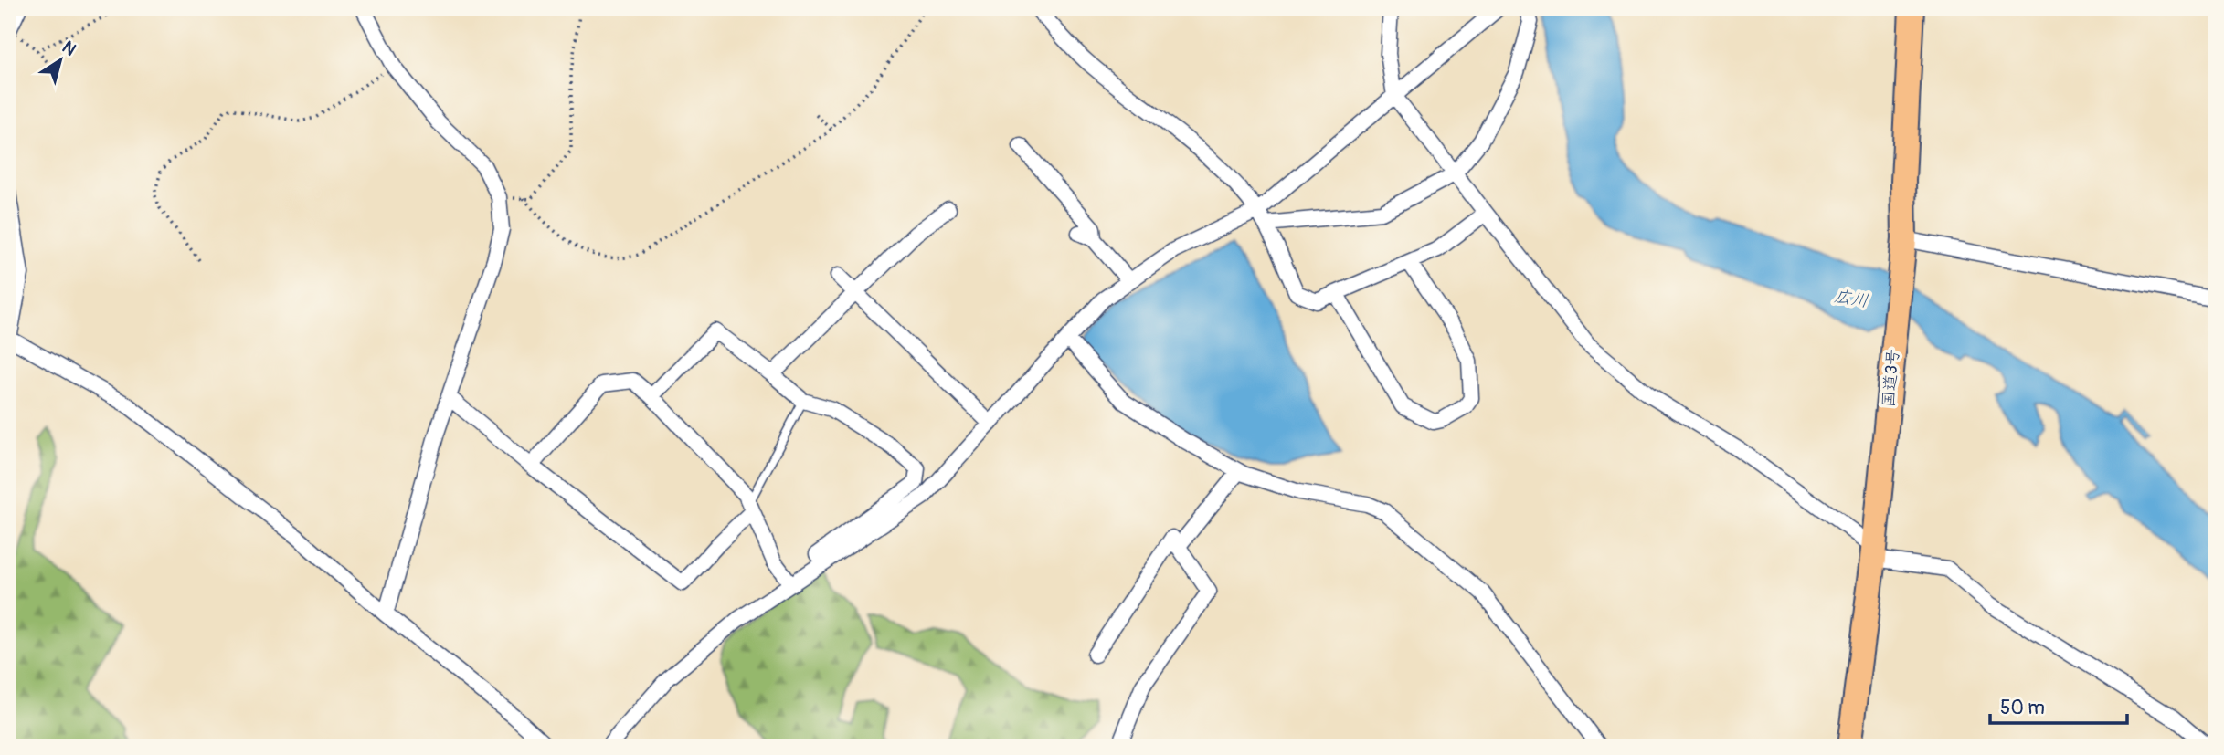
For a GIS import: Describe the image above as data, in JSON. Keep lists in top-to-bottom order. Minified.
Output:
{"streets":{"highway":["国道3号"]},"water":["広川"],"scale_bar":"50 m","north":"top right"}
